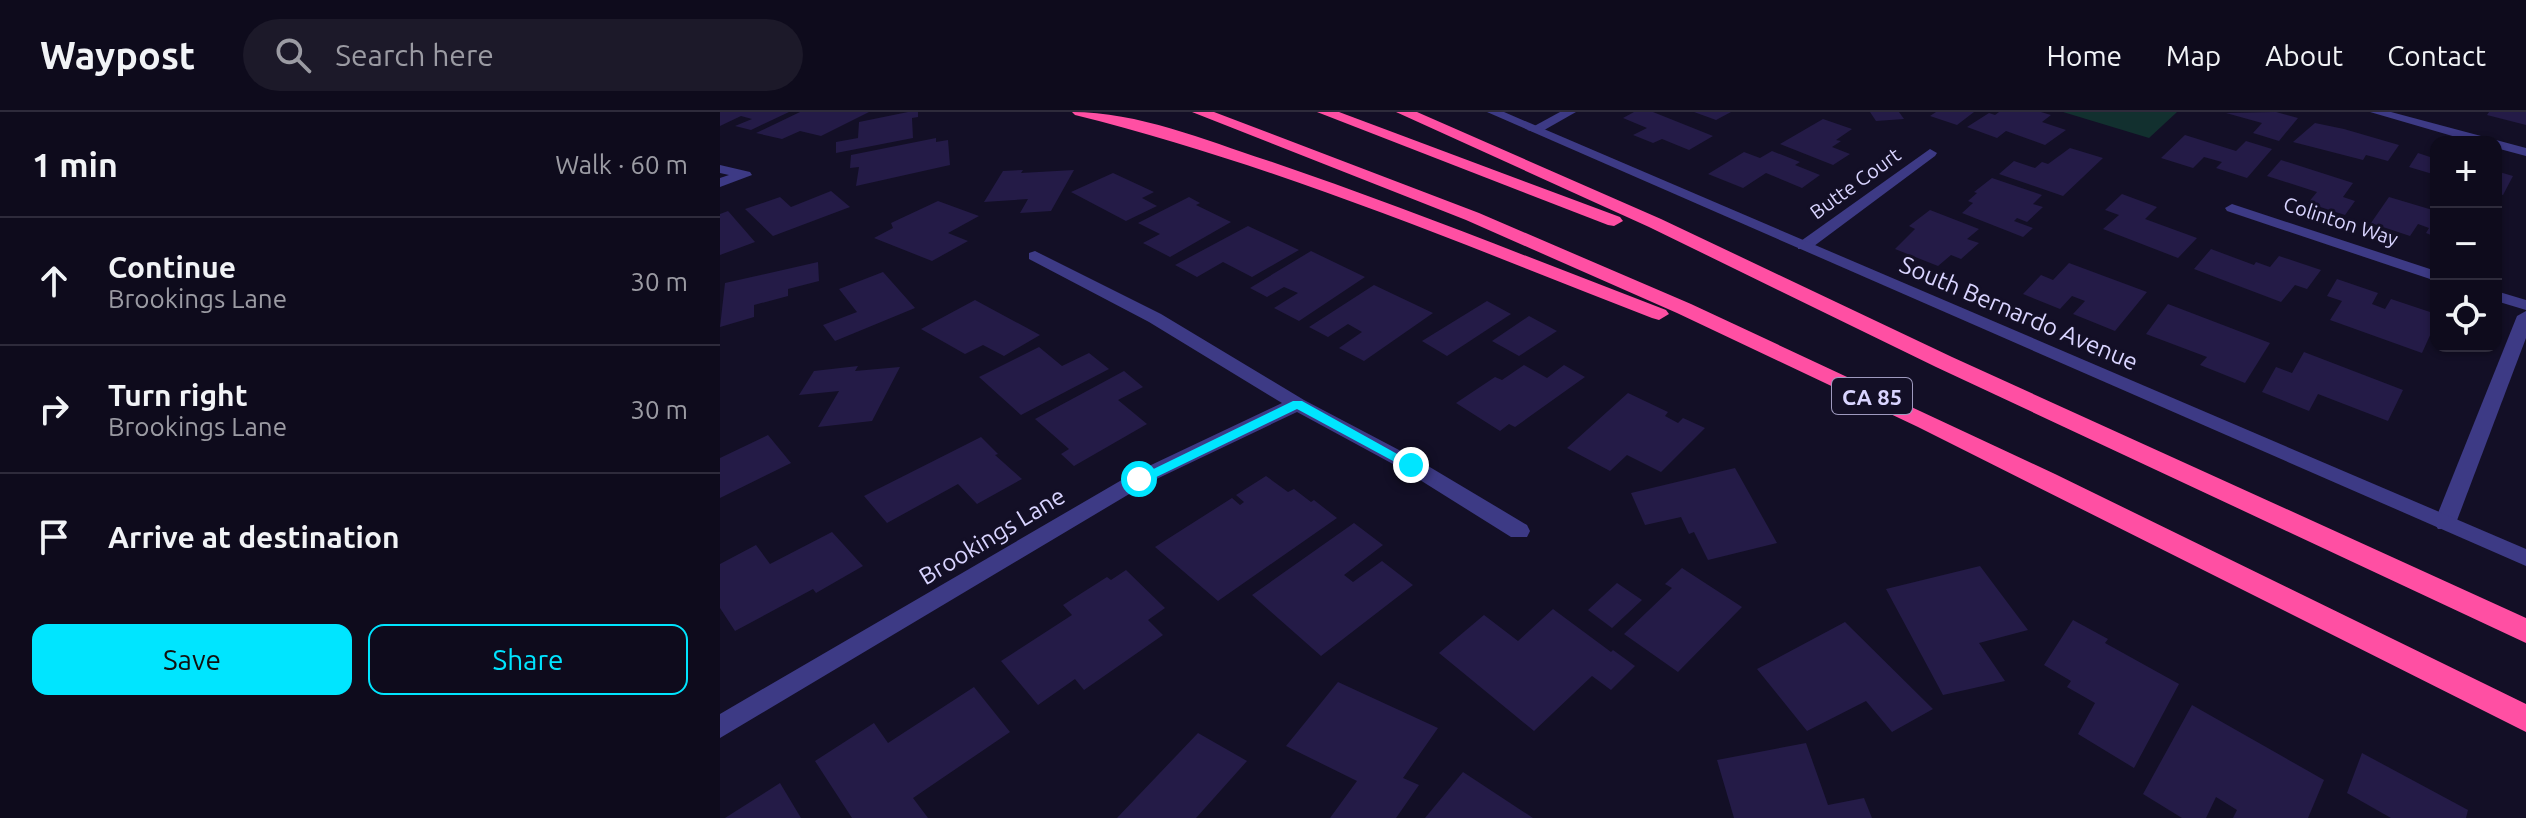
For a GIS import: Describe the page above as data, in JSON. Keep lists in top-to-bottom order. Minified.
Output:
{"streets":{"highway":["CA 85"],"street":["Butte Court","Colinton Way","South Bernardo Avenue","Brookings Lane"]},"crossings":[["Butte Court","South Bernardo Avenue"]],"page":{"header":"Waypost","search":"Search here","nav":["Home","Map","About","Contact"],"heading":["1 min","Walk · 60 m"],"map_buttons":["+","−"],"list":[["Continue","Brookings Lane","30 m"],["Turn right","Brookings Lane","30 m"],"Arrive at destination"],"buttons":["Save","Share"]}}
